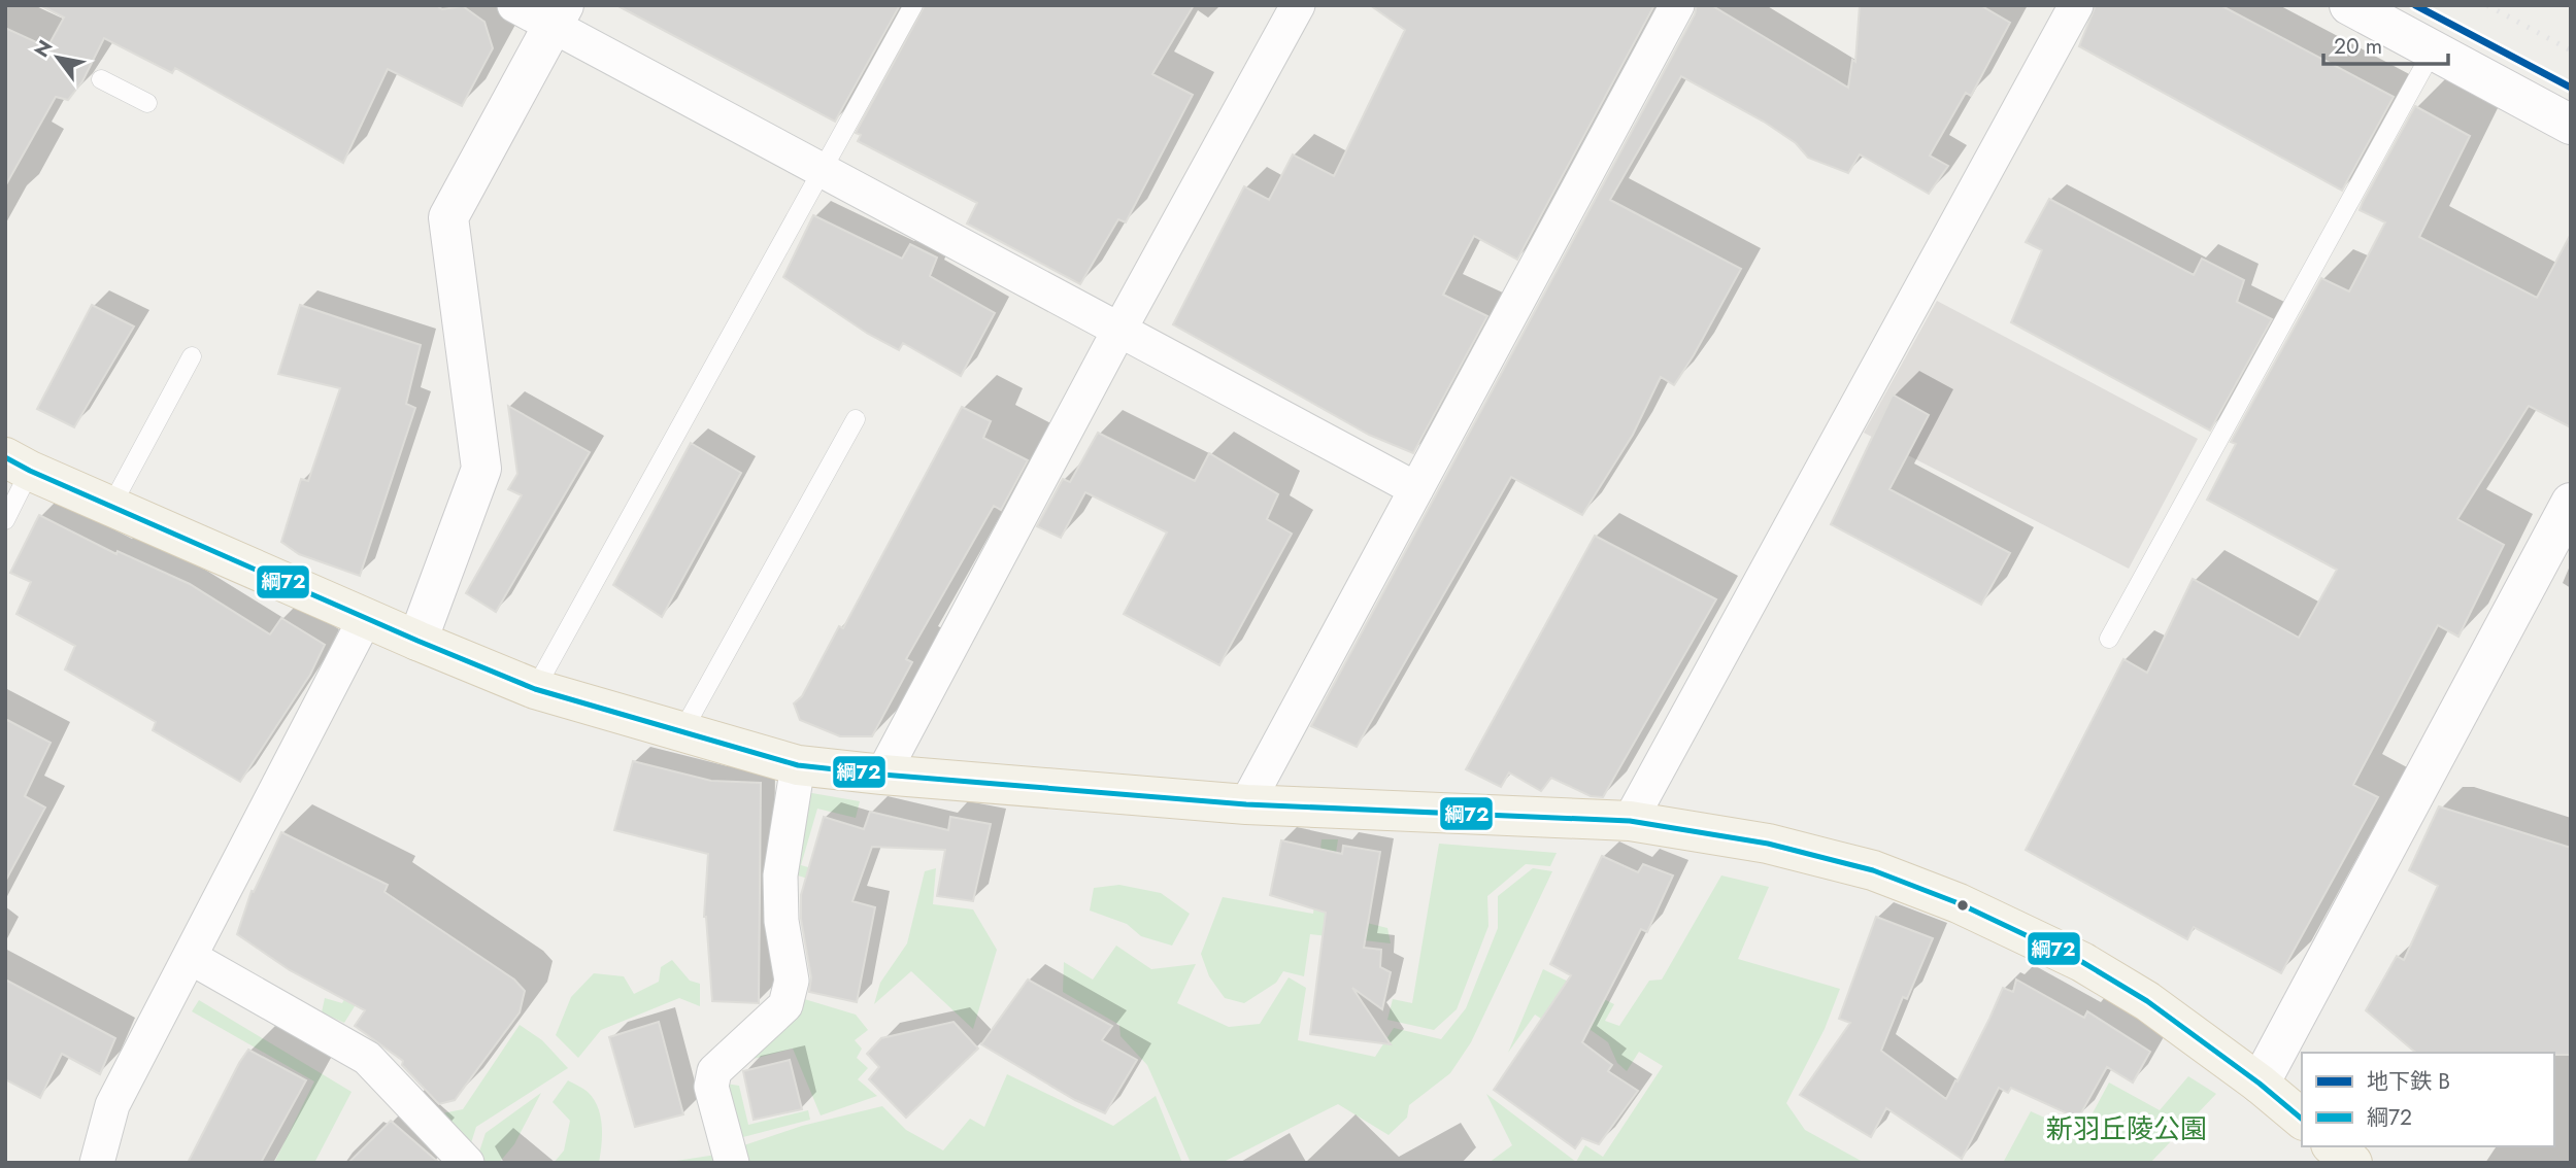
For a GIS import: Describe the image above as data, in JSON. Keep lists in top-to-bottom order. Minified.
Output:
{"parks":["新羽丘陵公園"],"lines":["metro line B","transit line 綱72"],"legend":["地下鉄 B","綱72"],"scale_bar":"20 m","north":"top left"}
